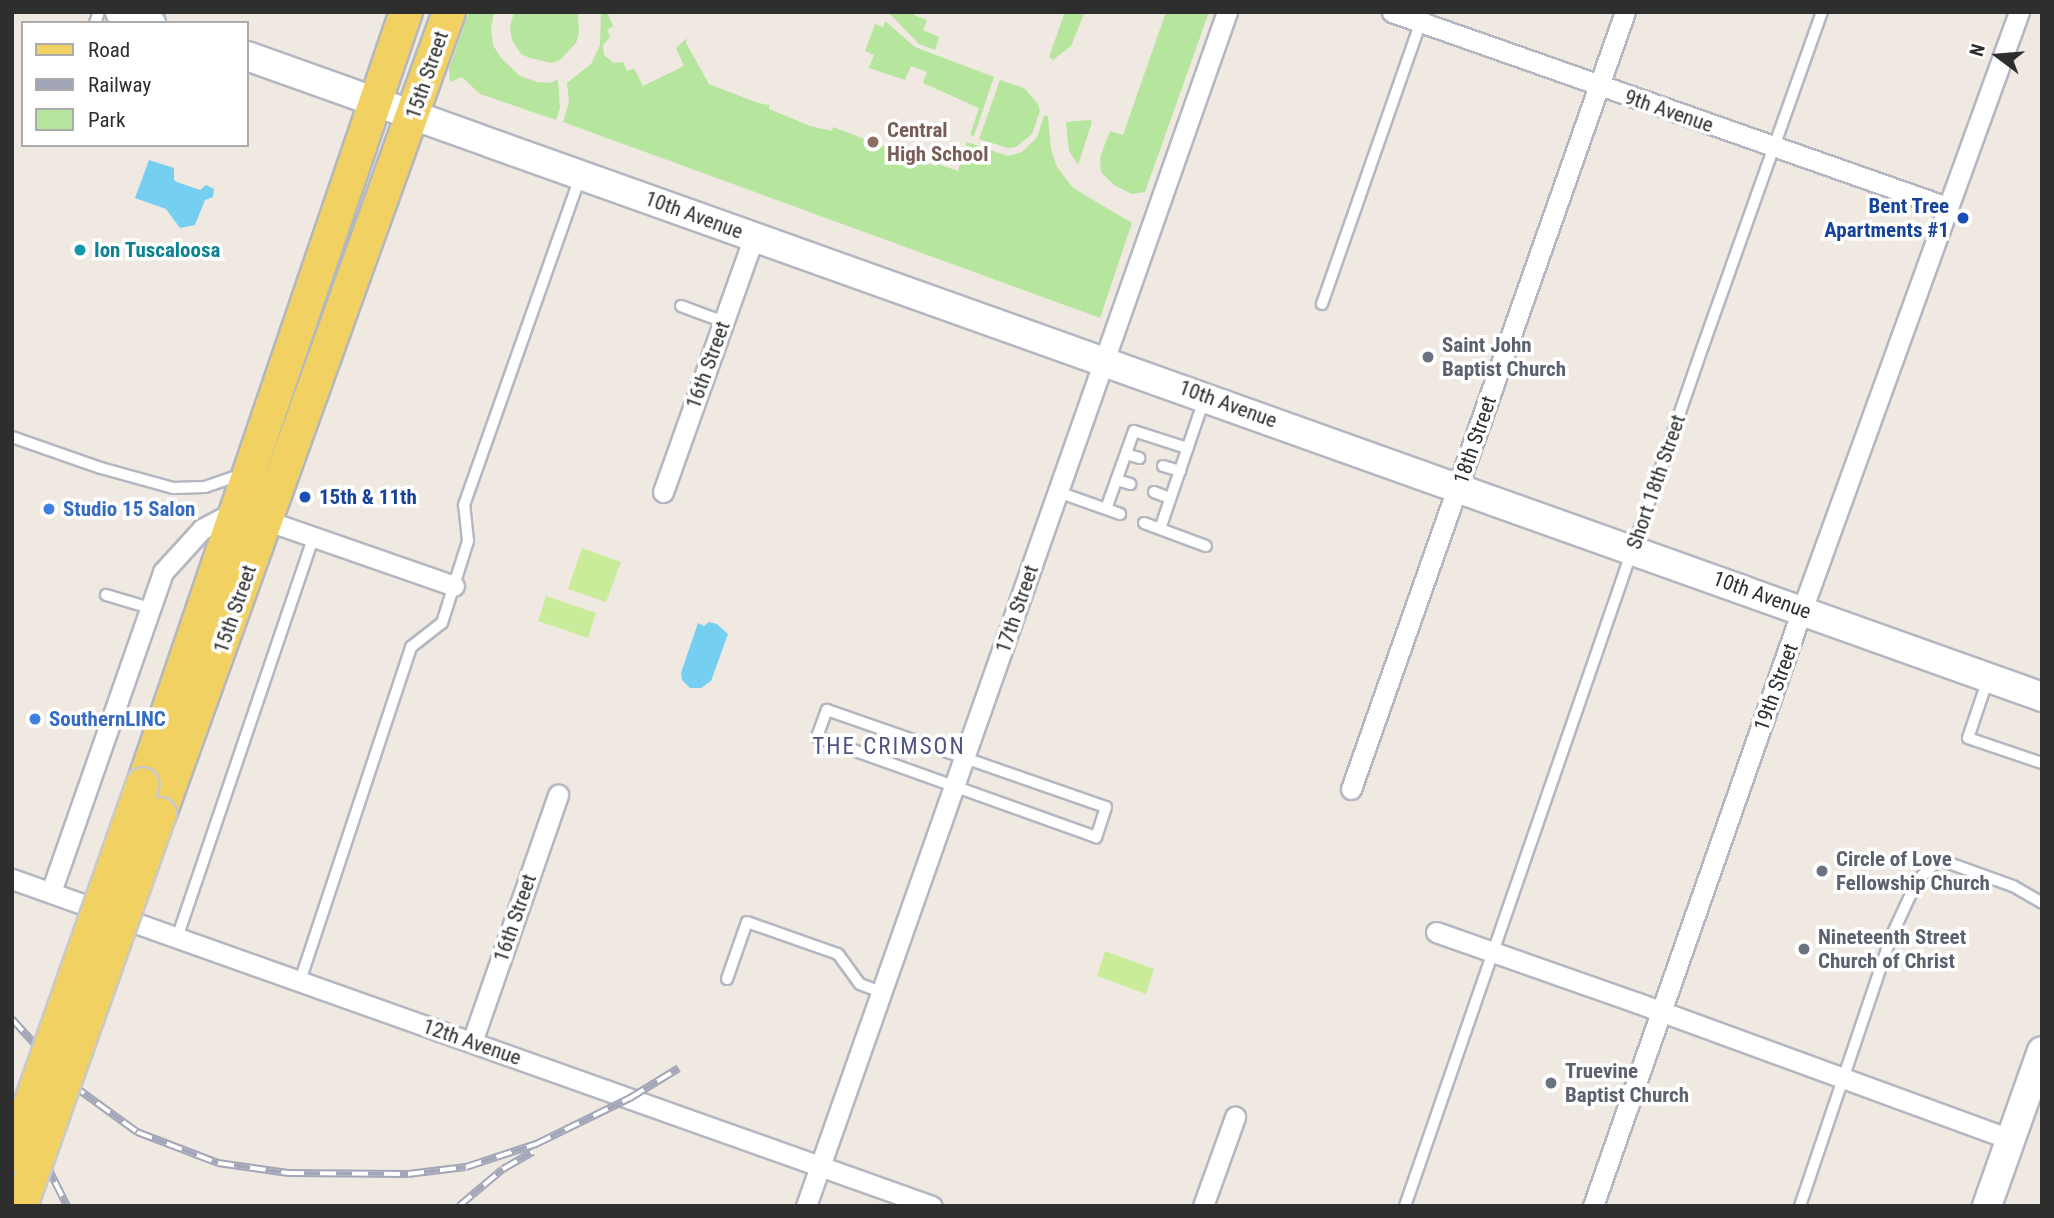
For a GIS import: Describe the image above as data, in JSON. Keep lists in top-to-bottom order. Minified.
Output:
{"streets":{"main road":["15th Street","10th Avenue"],"street":["9th Avenue","16th Street","18th Street","17th Street","19th Street","12th Avenue"],"lane":["Short 18th Street"]},"crossings":[["15th Street","10th Avenue"],["9th Avenue","18th Street"],["9th Avenue","Short 18th Street"],["9th Avenue","19th Street"],["10th Avenue","16th Street"],["10th Avenue","18th Street"],["10th Avenue","Short 18th Street"],["10th Avenue","17th Street"],["10th Avenue","19th Street"],["16th Street","12th Avenue"],["17th Street","12th Avenue"]],"districts":["THE CRIMSON"],"places":["Central High School","Bent Tree Apartments #1","Ion Tuscaloosa","Saint John Baptist Church","15th & 11th","Studio 15 Salon","SouthernLINC","Circle of Love Fellowship Church","Nineteenth Street Church of Christ","Truevine Baptist Church"],"legend":["Road","Railway","Park"],"north":"left"}
